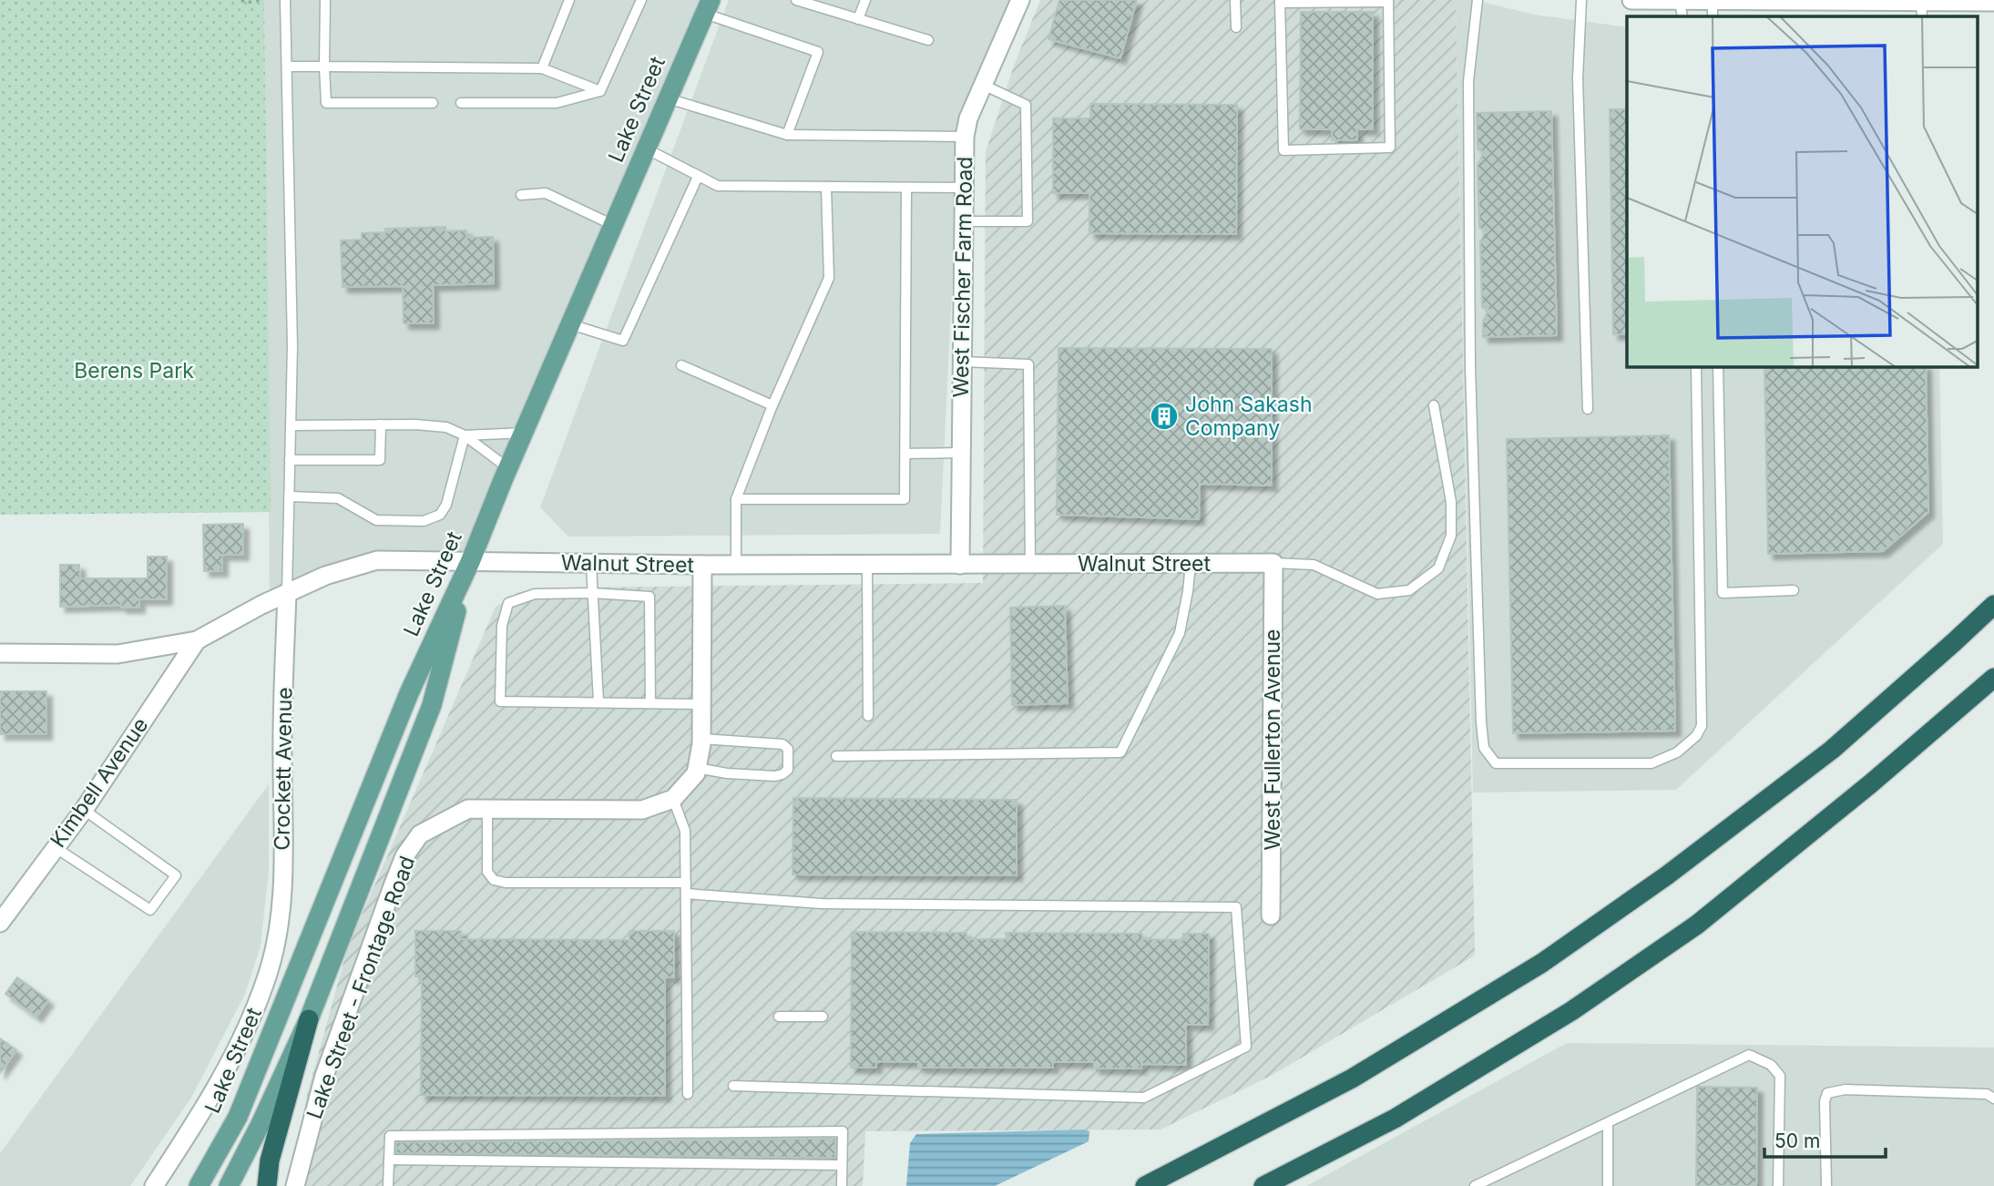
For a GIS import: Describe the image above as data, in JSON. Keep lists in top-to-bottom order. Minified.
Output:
{"streets":{"main road":["Lake Street"],"street":["West Fischer Farm Road","Walnut Street","West Fullerton Avenue","Crockett Avenue","Kimbell Avenue","Lake Street - Frontage Road"]},"crossings":[["Lake Street","Walnut Street"],["West Fischer Farm Road","Walnut Street"],["Walnut Street","West Fullerton Avenue"],["Walnut Street","Crockett Avenue"],["Walnut Street","Kimbell Avenue"],["Walnut Street","Lake Street - Frontage Road"]],"parks":["Berens Park"],"places":{"building":["John Sakash Company"]},"scale_bar":"50 m"}
